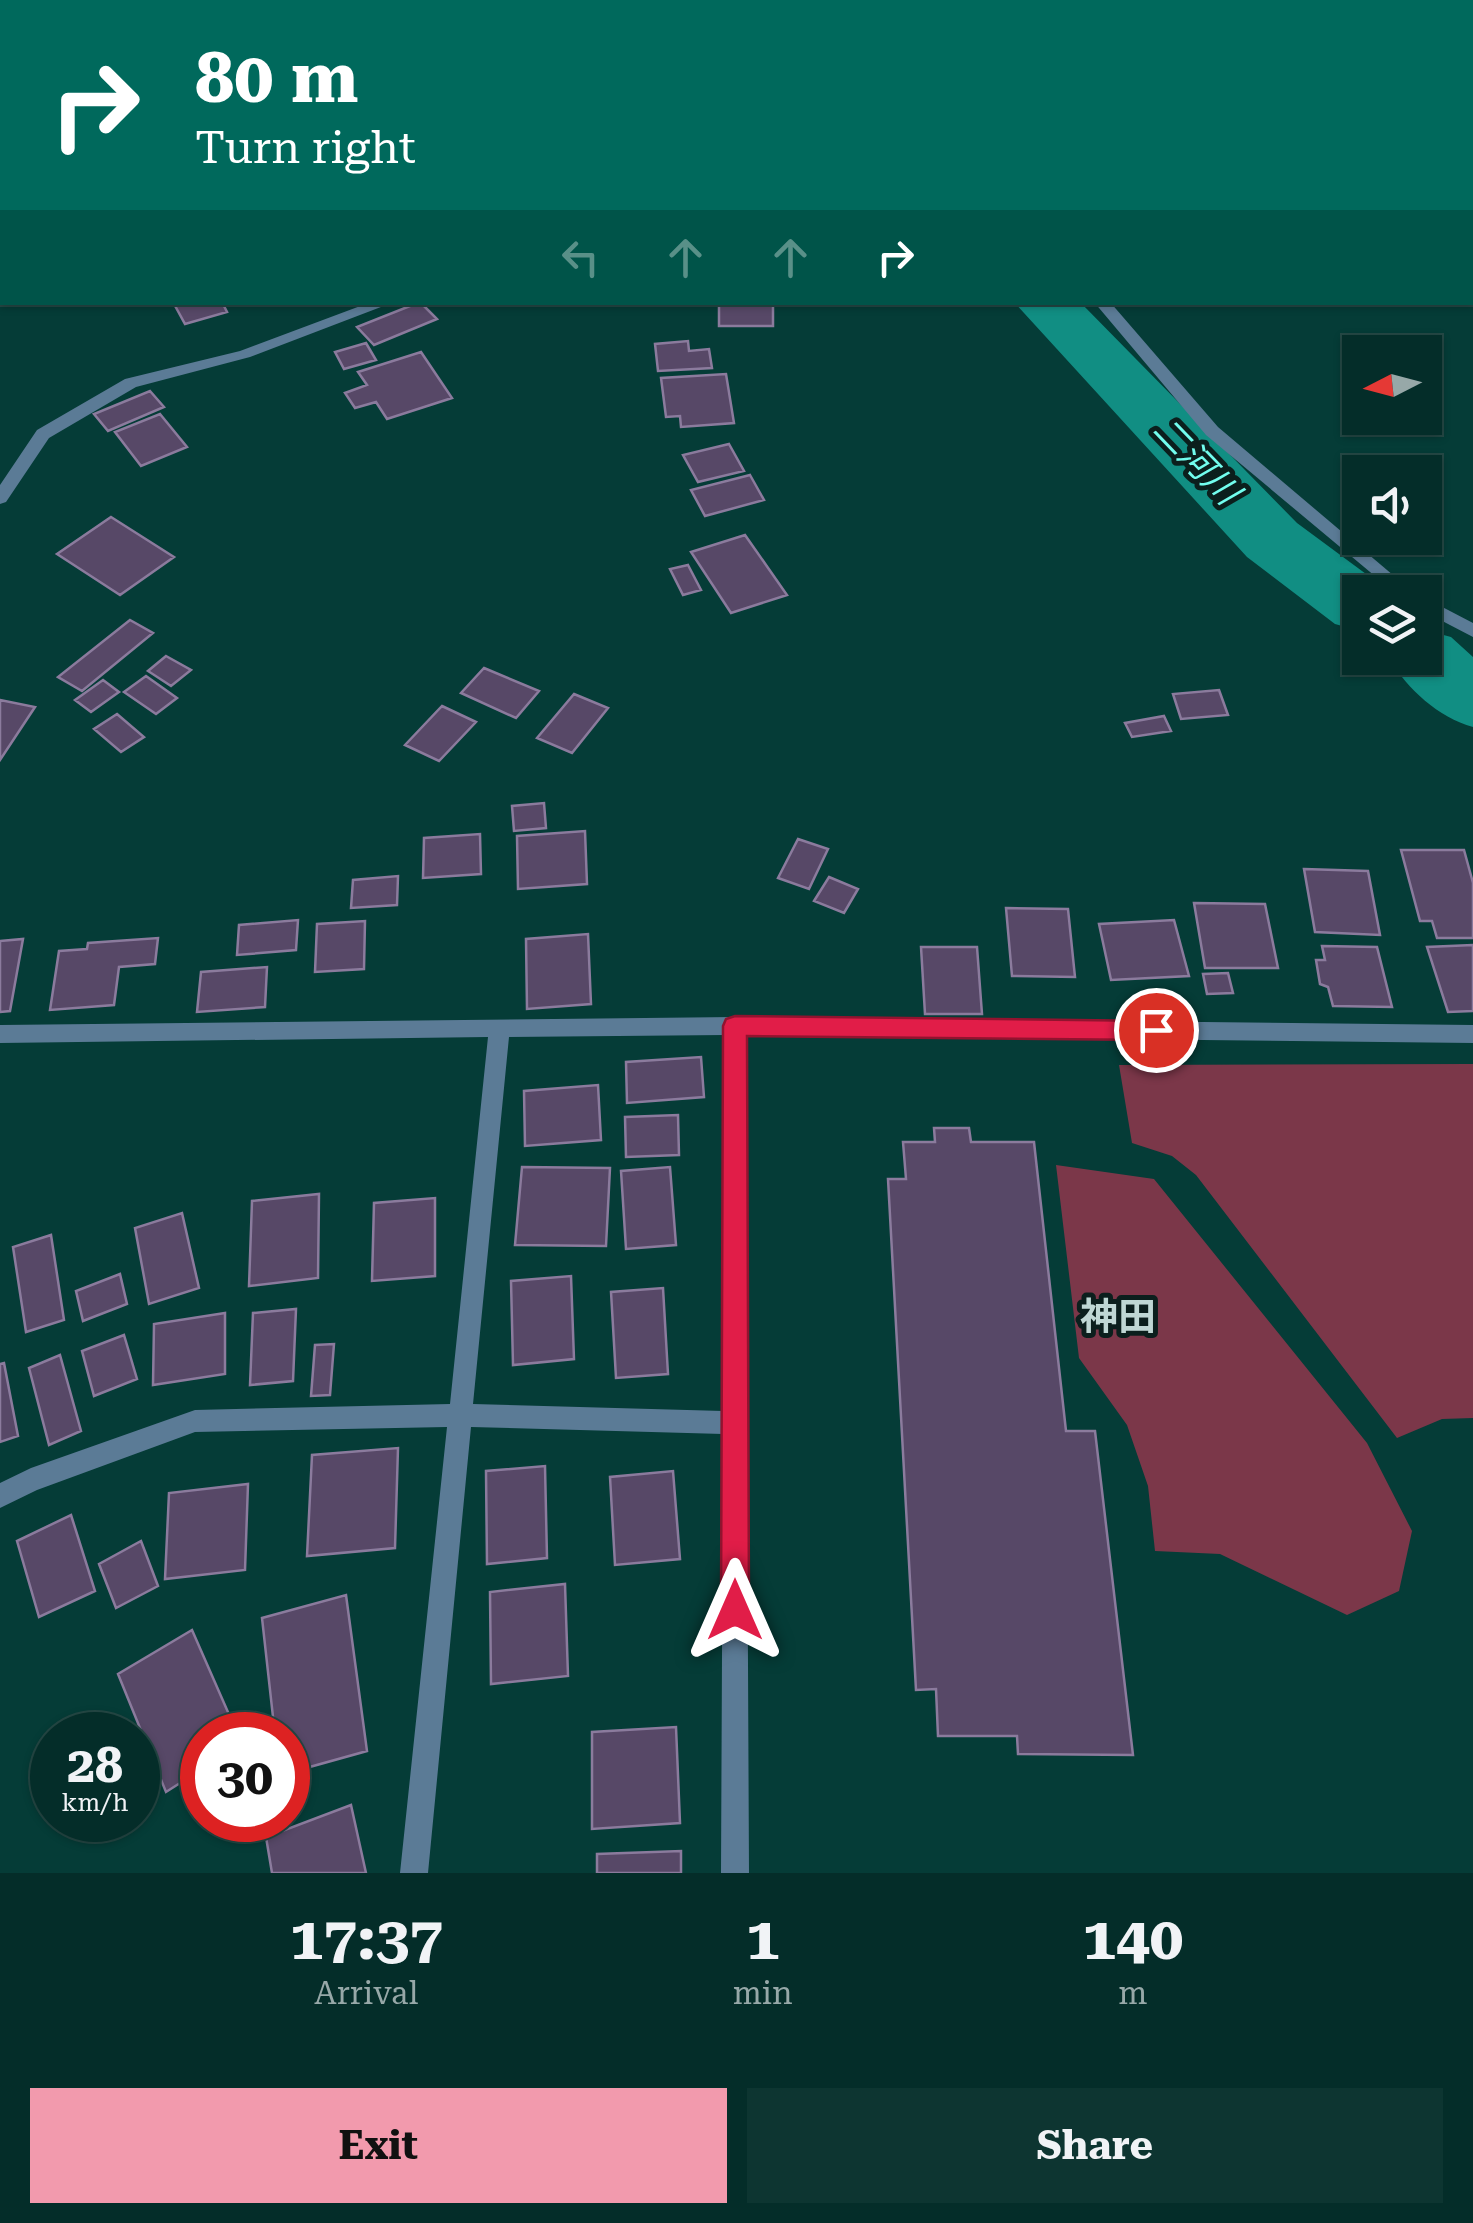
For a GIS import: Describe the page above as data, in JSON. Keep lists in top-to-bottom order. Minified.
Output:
{"districts":["神田"],"water":["二河川"],"north":"left","page":{"turn":["80 m","Turn right"],"speed":"28 km/h","limit":"30","eta":["17:37","Arrival","1","min","140","m"],"buttons":["Exit","Share"]}}
